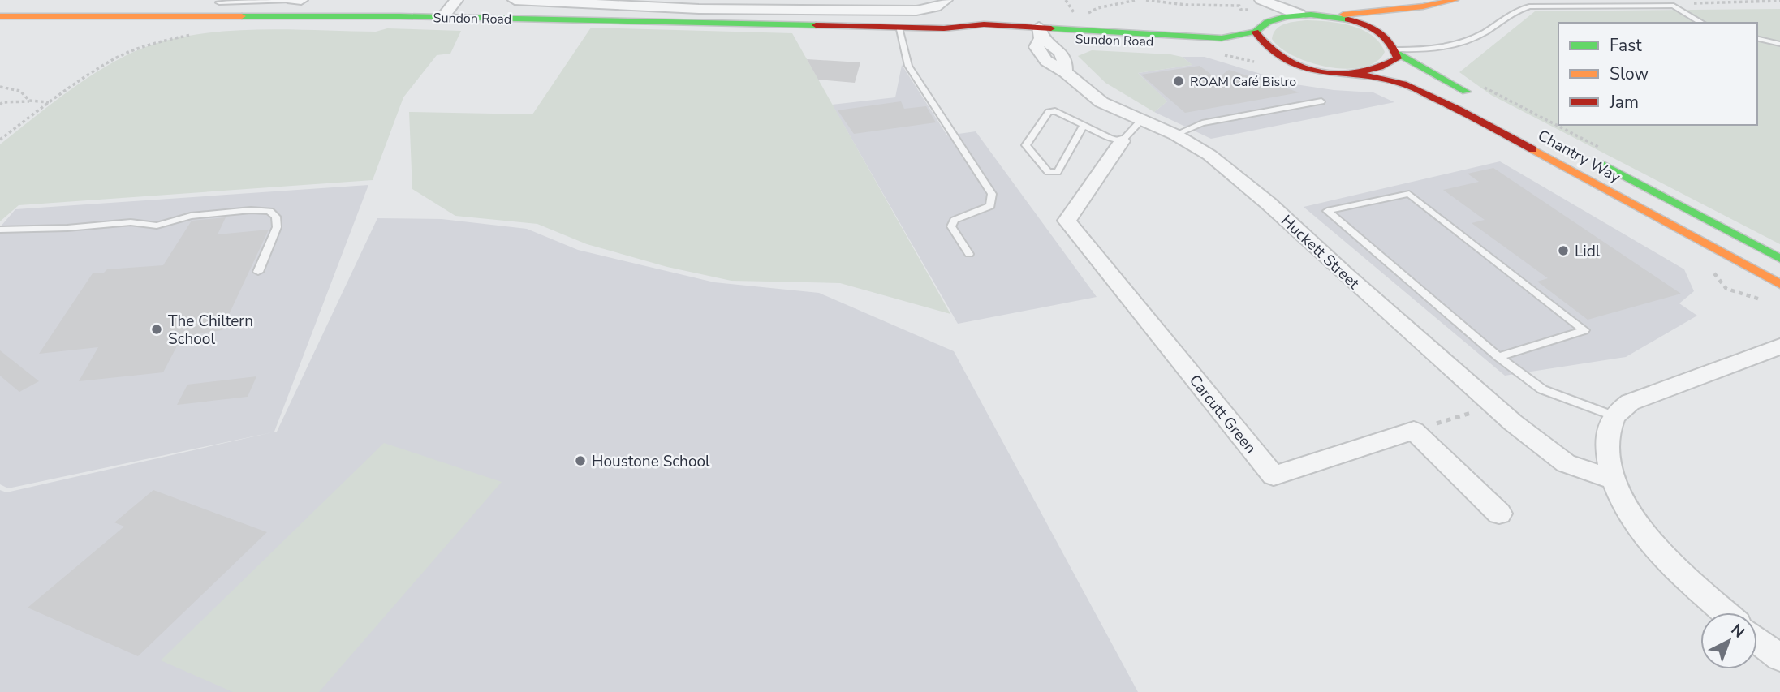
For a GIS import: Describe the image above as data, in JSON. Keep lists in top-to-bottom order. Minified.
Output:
{"streets":{"street":["Sundon Road","Chantry Way","Huckett Street","Carcutt Green"]},"crossings":[["Sundon Road","Huckett Street"]],"places":["ROAM Café Bistro","Lidl","The Chiltern School","Houstone School"],"legend":["Fast","Slow","Jam"],"north":"top right"}
